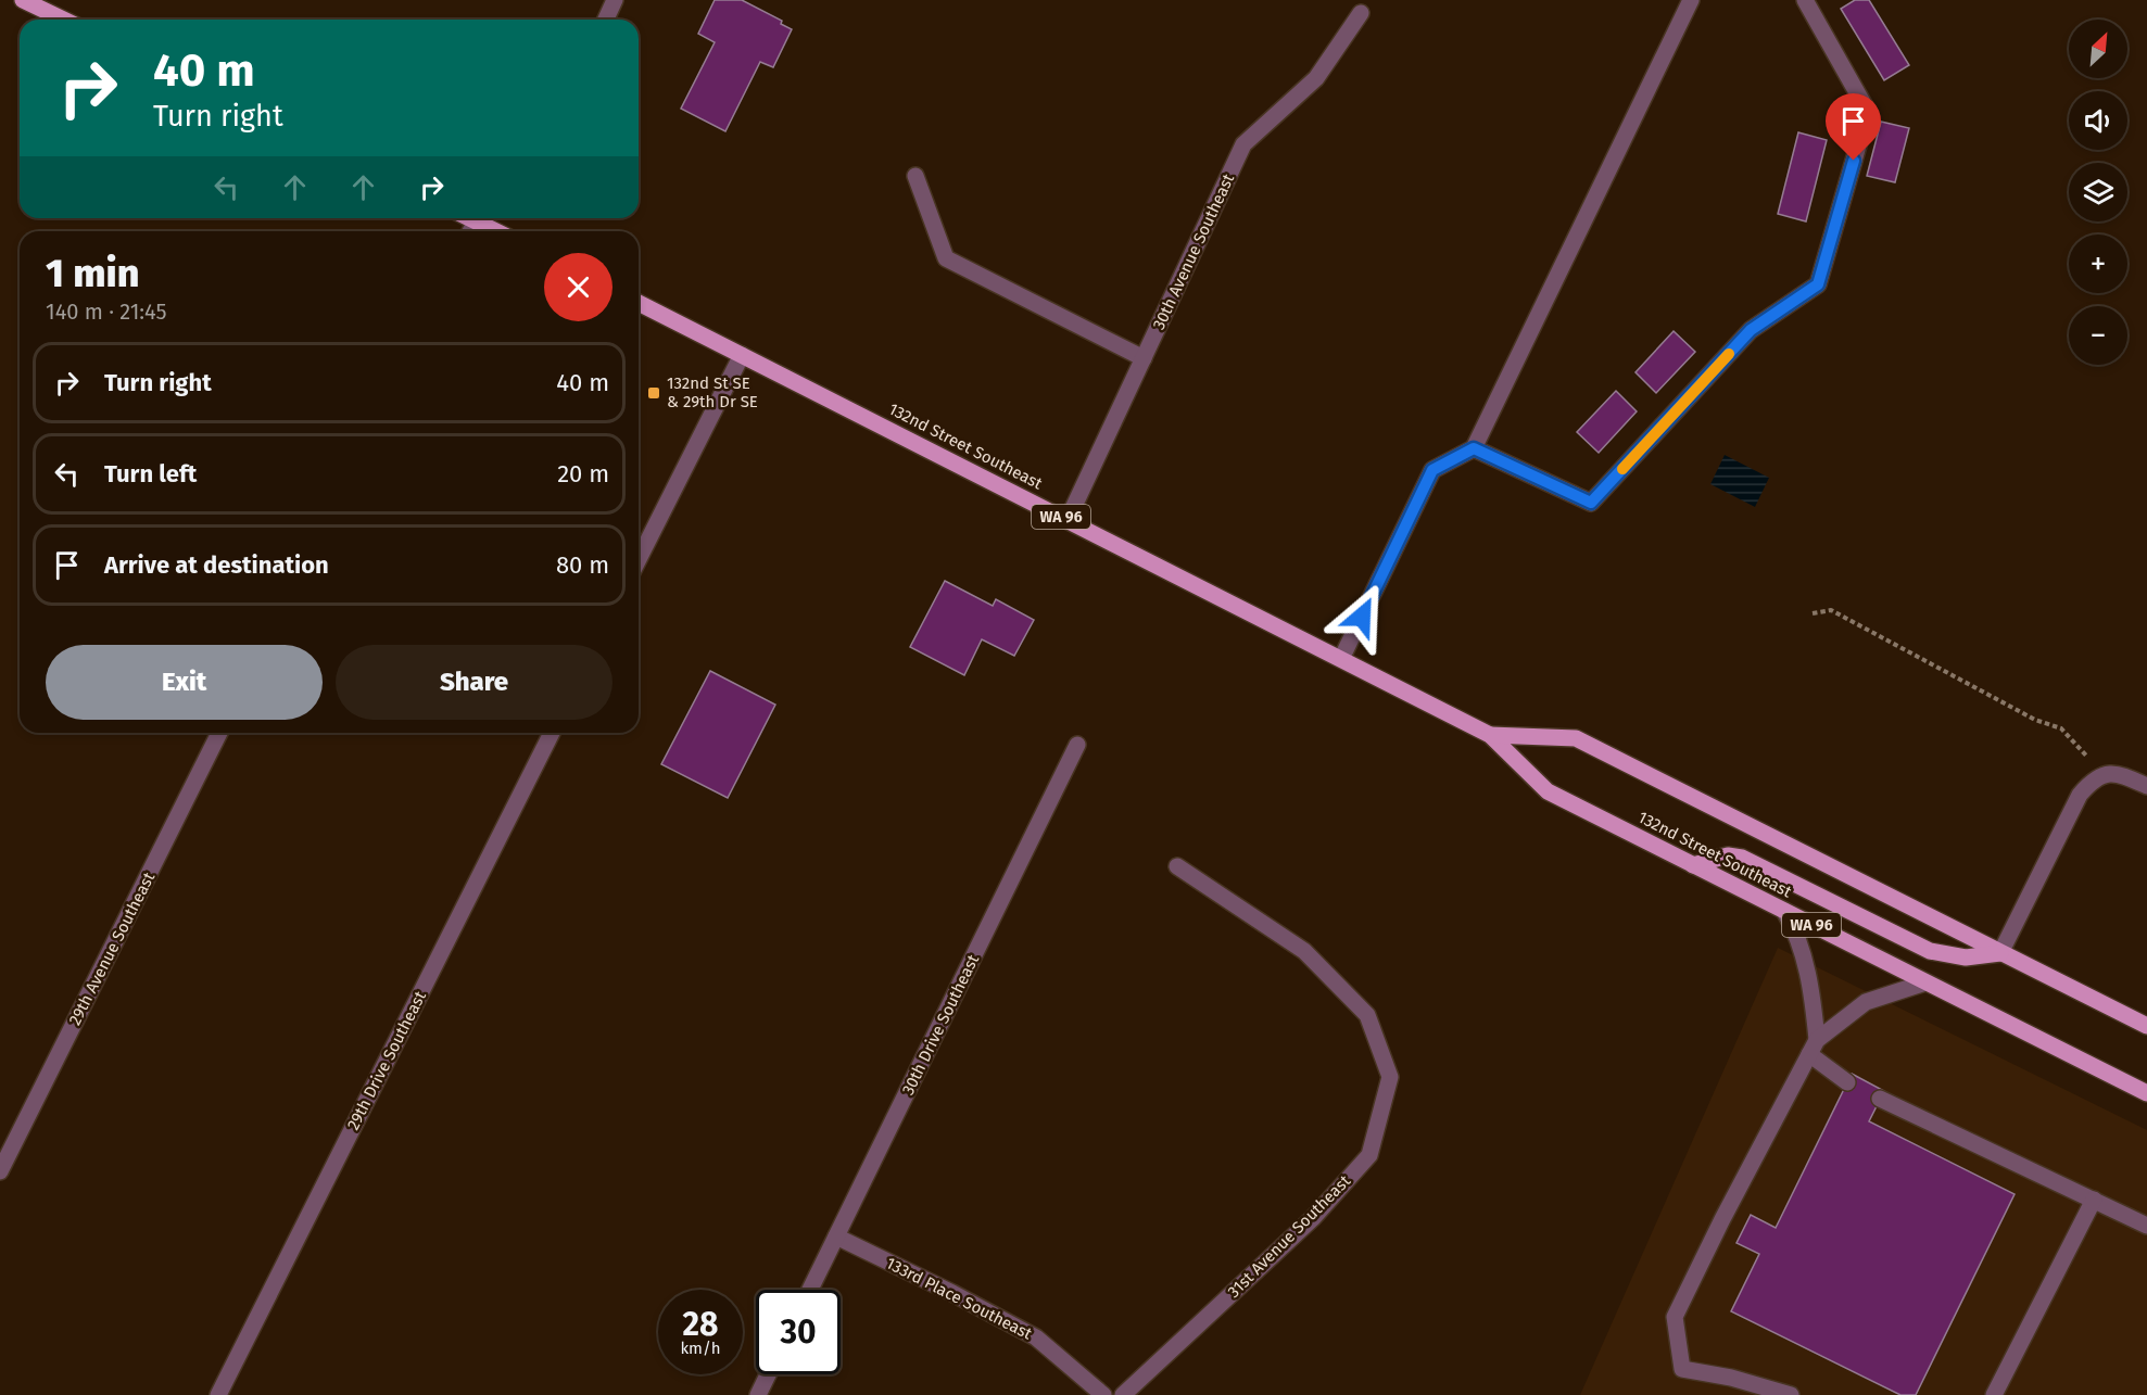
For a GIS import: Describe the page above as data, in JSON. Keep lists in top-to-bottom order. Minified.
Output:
{"streets":{"main road":["132nd Street Southeast","WA 96"],"street":["30th Avenue Southeast","29th Avenue Southeast","30th Drive Southeast","29th Drive Southeast","31st Avenue Southeast","133rd Place Southeast"]},"crossings":[["30th Avenue Southeast","132nd Street Southeast"],["30th Drive Southeast","133rd Place Southeast"]],"places":{"transit":["132nd St SE & 29th Dr SE"]},"north":"top right","page":{"map_buttons":["+","−"],"turn":["40 m","Turn right"],"heading":["1 min","140 m · 21:45"],"list":[{"name":"Turn right","value":"40 m"},{"name":"Turn left","value":"20 m"},{"name":"Arrive at destination","value":"80 m"}],"buttons":["Exit","Share"],"speed":"28 km/h","limit":"30"}}
